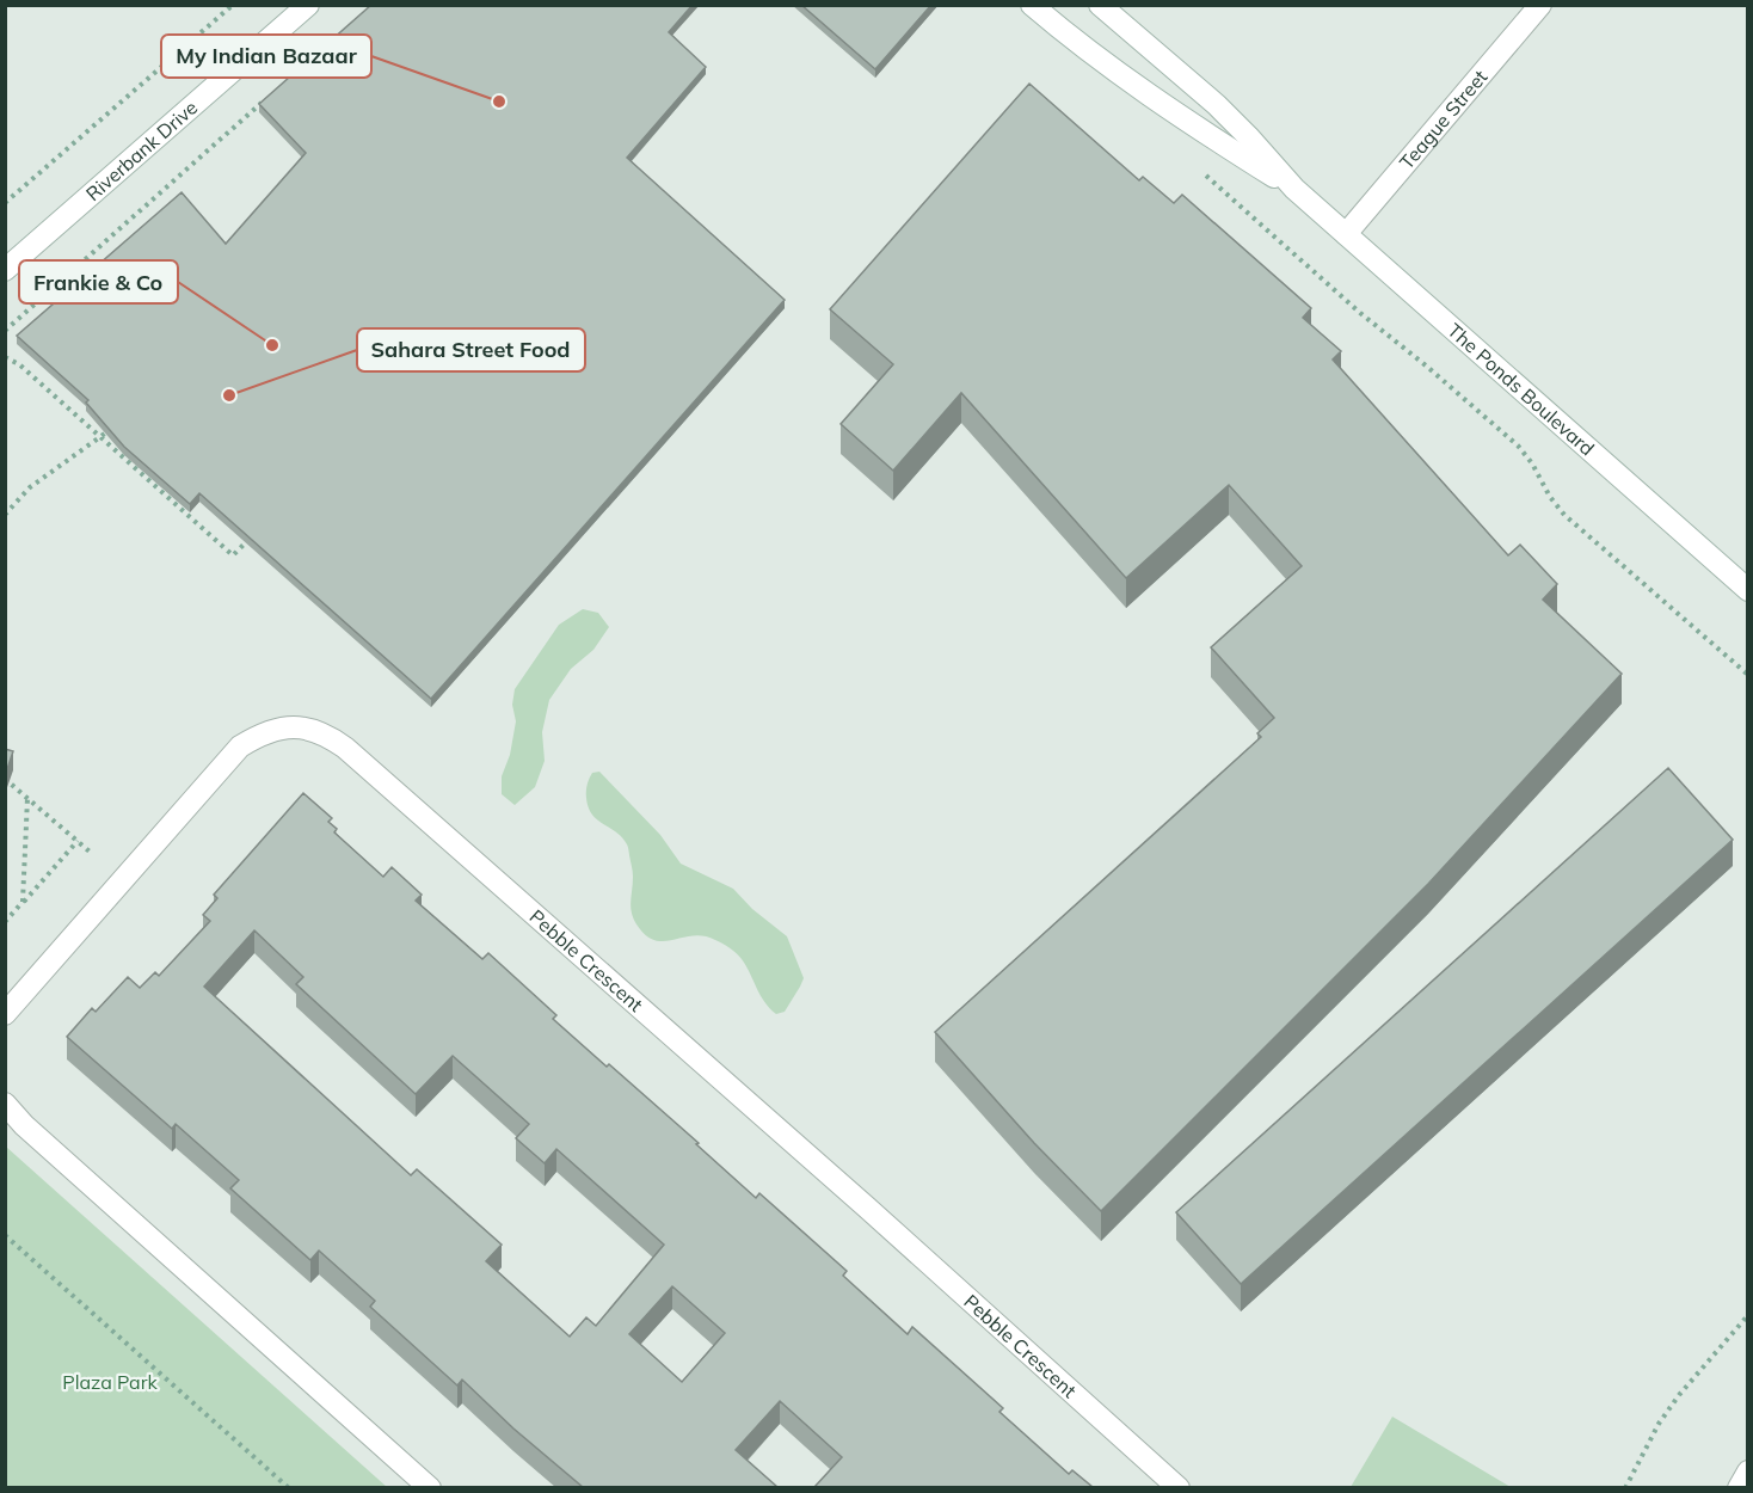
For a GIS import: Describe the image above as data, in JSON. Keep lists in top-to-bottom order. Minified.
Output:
{"streets":{"street":["Teague Street","Riverbank Drive","The Ponds Boulevard","Pebble Crescent"]},"crossings":[["Teague Street","The Ponds Boulevard"]],"parks":["Plaza Park"],"places":["My Indian Bazaar","Frankie & Co","Sahara Street Food"]}
